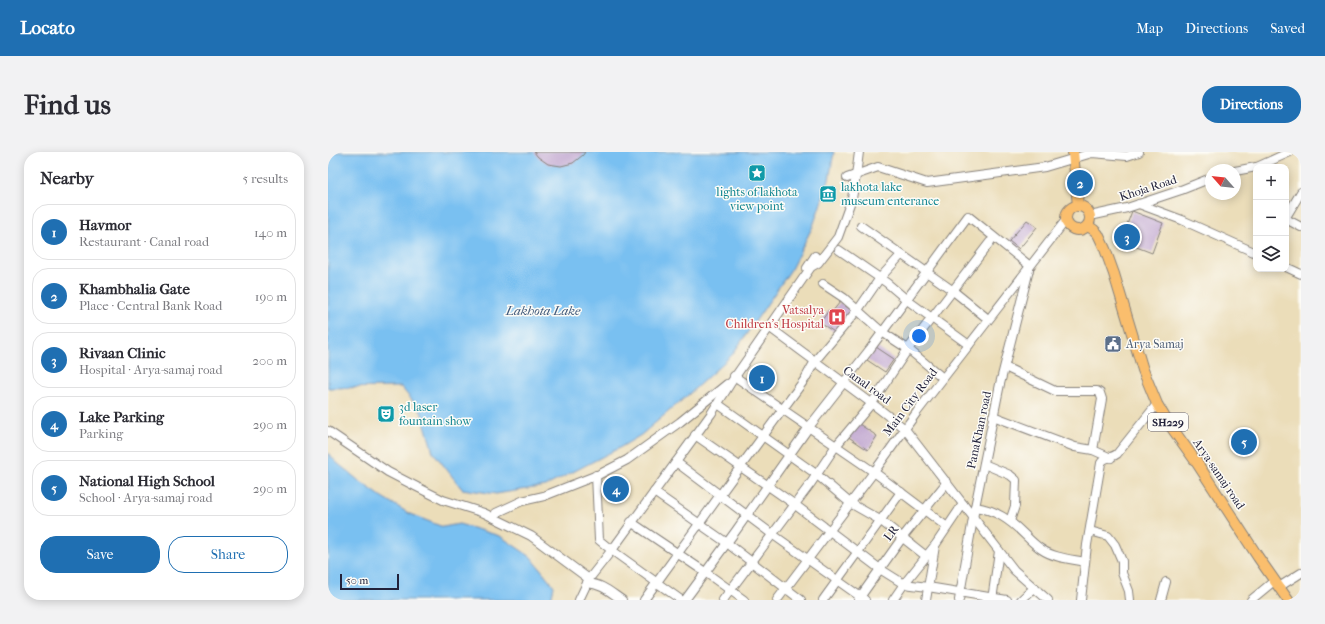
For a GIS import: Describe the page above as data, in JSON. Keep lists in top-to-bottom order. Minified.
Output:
{"streets":{"main road":["SH229","Arya-samaj road"],"street":["Khoja Road","Canal road","Main City Road","PanaKhan road","LR"]},"crossings":[["Khoja Road","Main City Road"],["Khoja Road","Arya-samaj road"],["Canal road","Main City Road"],["Canal road","PanaKhan road"],["Canal road","LR"],["Main City Road","PanaKhan road"],["Main City Road","Arya-samaj road"]],"water":["Lakhota Lake"],"places":{"place":["lights of lakhota view point"],"museum":["lakhota lake museum enterance"],"hospital":["Vatsalya Children's Hospital"],"public building":["Arya Samaj"],"theatre":["3d laser fountain show"]},"scale_bar":"50 m","north":"top left","page":{"header":"Locato","nav":["Map","Directions","Saved"],"buttons":["Directions",["Save","Share"]],"title":"Find us","heading":["Nearby","5 results"],"map_buttons":["+","−"],"pins":["2","3","1","5","4"],"list":[{"mark":"1","name":"Havmor","note":"Restaurant · Canal road","value":"140 m"},{"mark":"2","name":"Khambhalia Gate","note":"Place · Central Bank Road","value":"190 m"},{"mark":"3","name":"Rivaan Clinic","note":"Hospital · Arya-samaj road","value":"200 m"},{"mark":"4","name":"Lake Parking","note":"Parking","value":"290 m"},{"mark":"5","name":"National High School","note":"School · Arya-samaj road","value":"290 m"}],"scale":"50 m"}}
